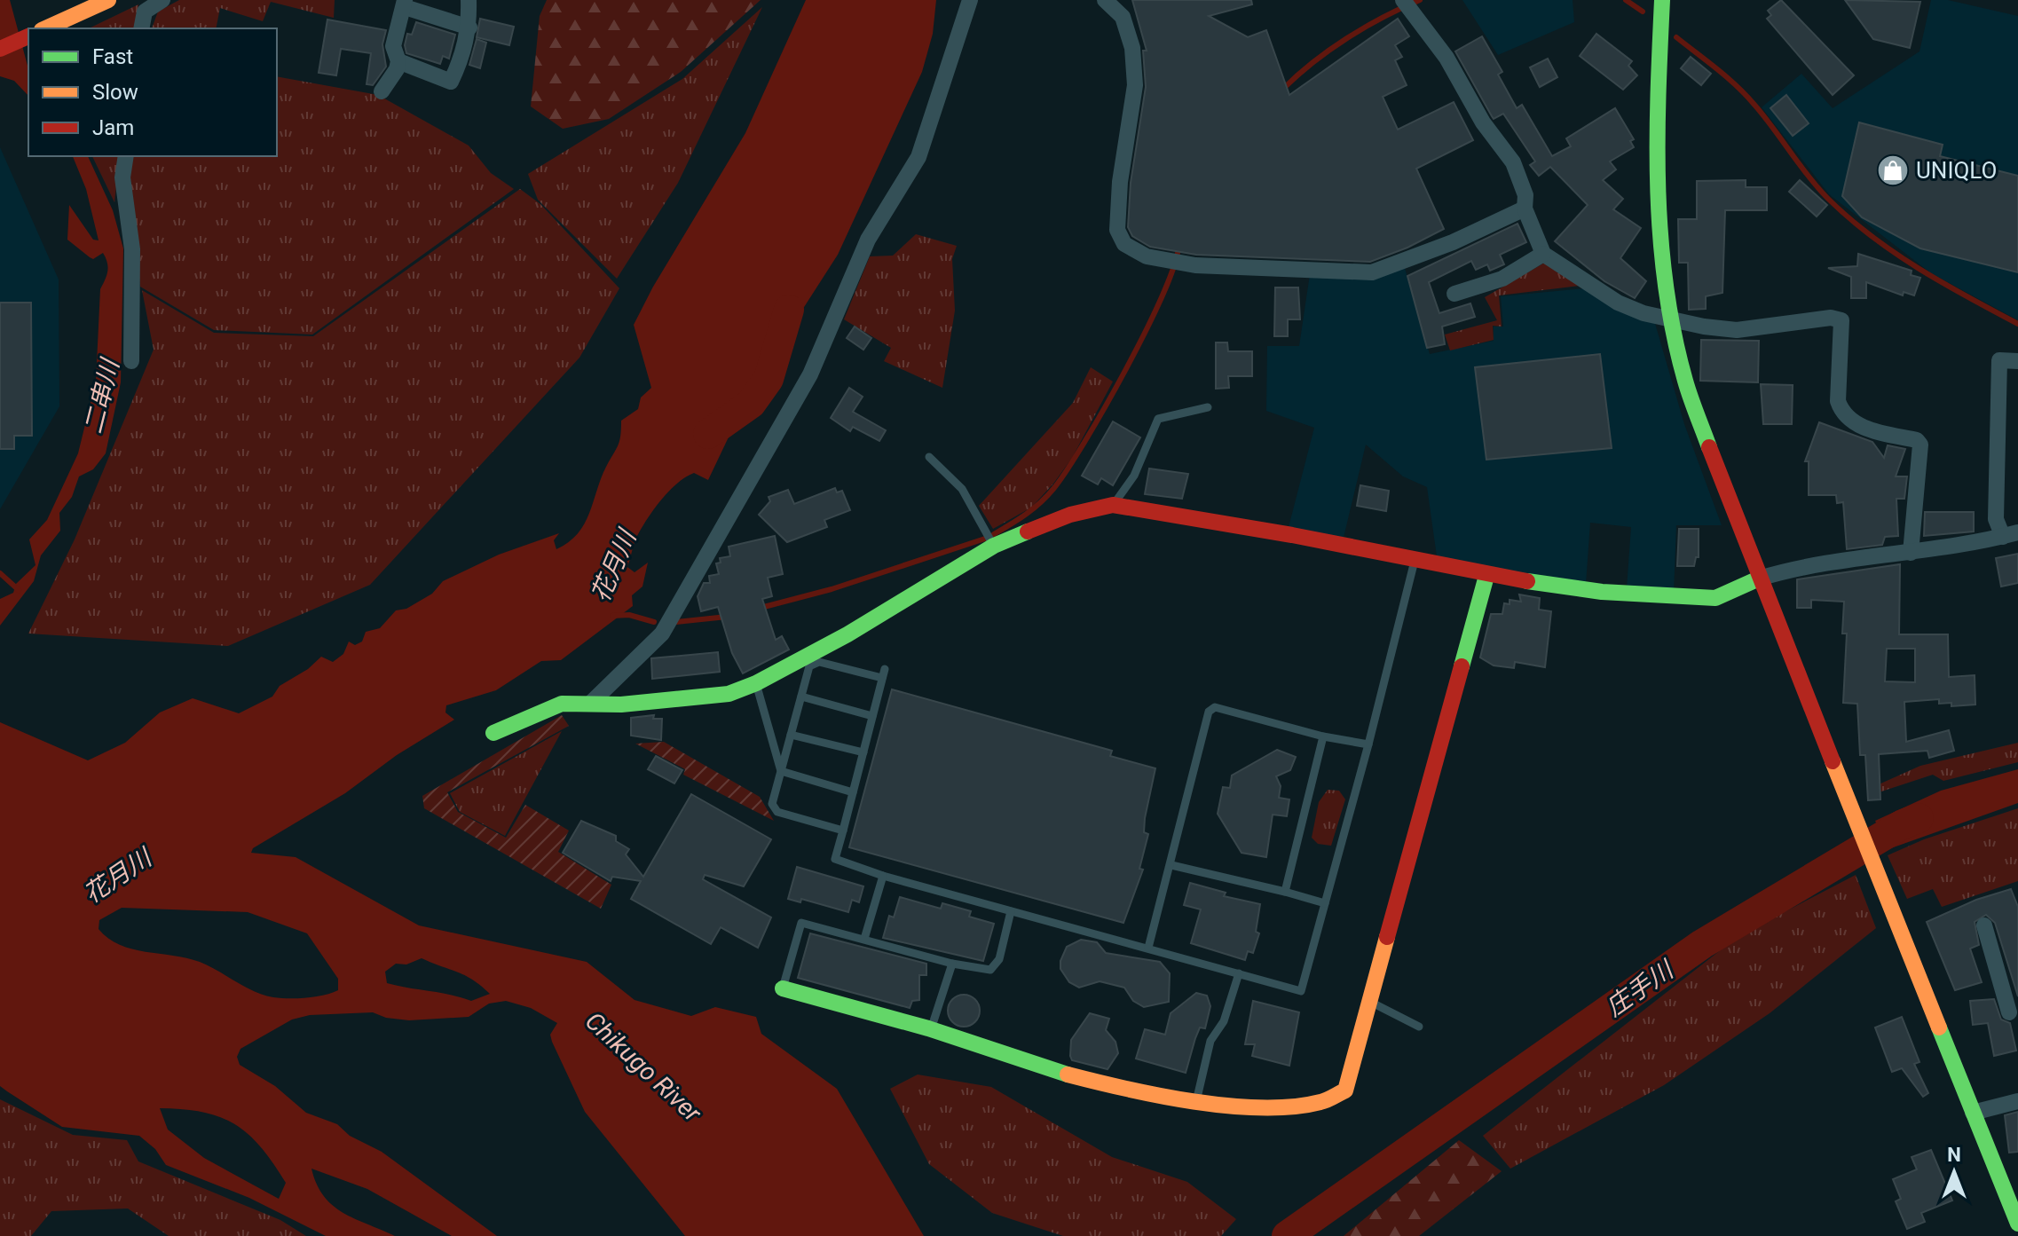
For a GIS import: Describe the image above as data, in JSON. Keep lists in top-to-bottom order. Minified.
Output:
{"water":["二串川","花月川","庄手川","Chikugo River"],"places":{"shop":["UNIQLO"]},"legend":["Fast","Slow","Jam"],"north":"top"}
